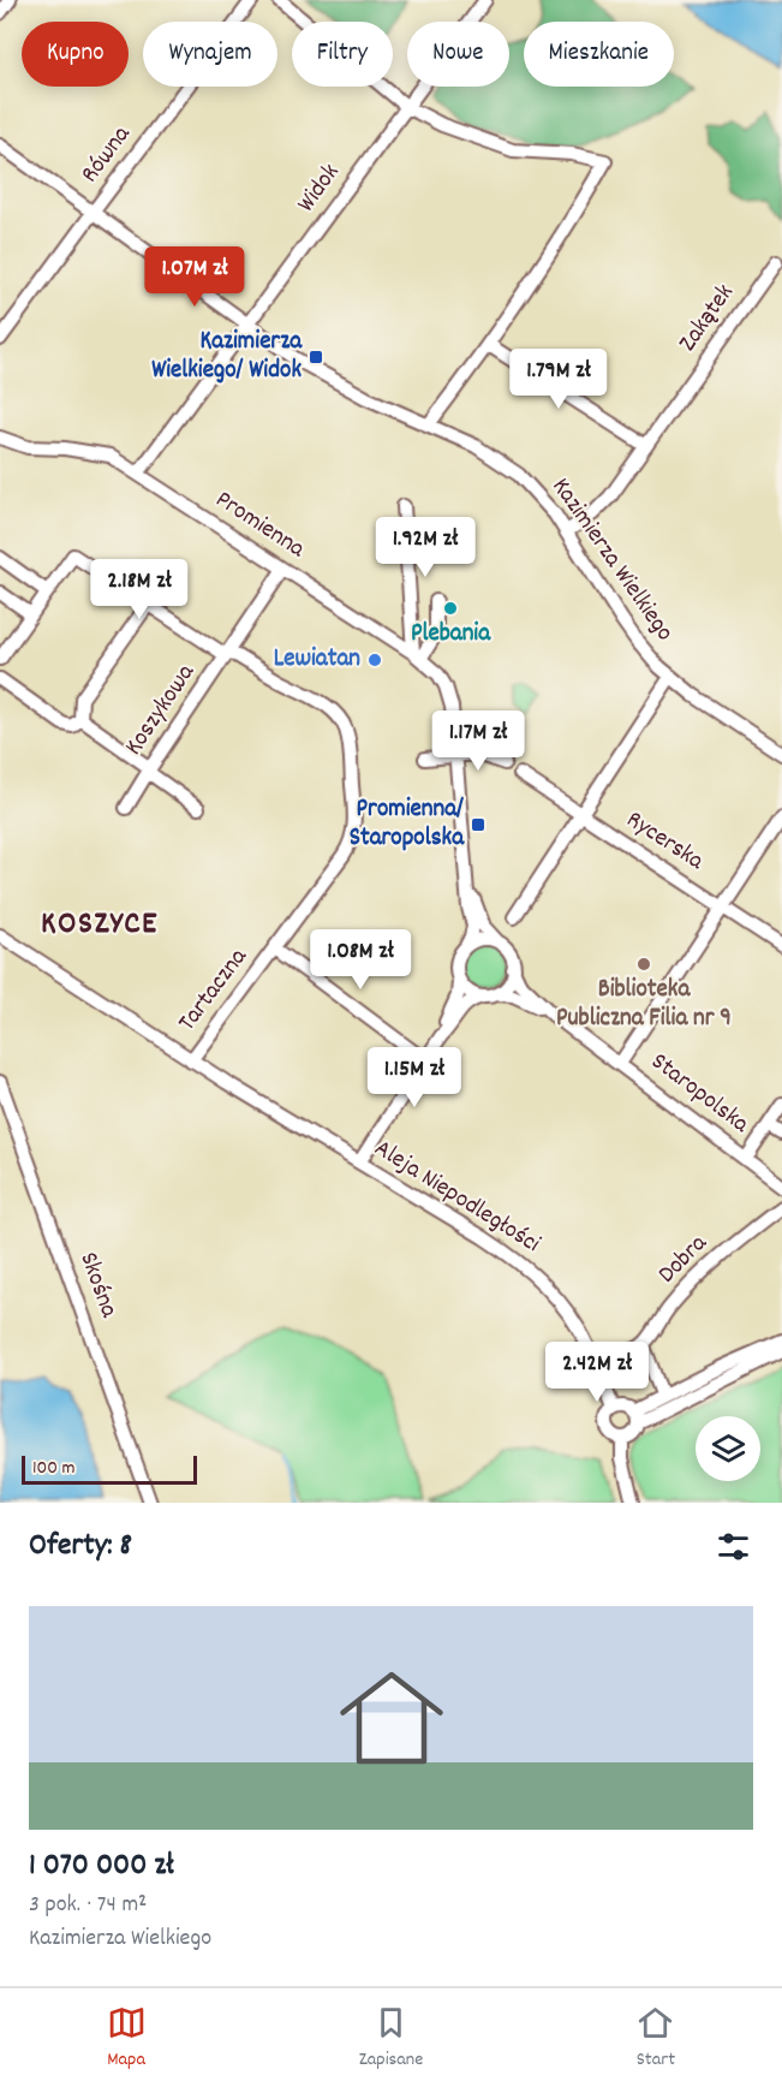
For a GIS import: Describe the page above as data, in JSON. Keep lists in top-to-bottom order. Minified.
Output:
{"streets":{"street":["Równa","Widok","Zakątek","Promienna","Kazimierza Wielkiego","Koszykowa","Rycerska","Tartaczna","Staropolska","Aleja Niepodległości","Dobra","Skośna"]},"crossings":[["Równa","Kazimierza Wielkiego"],["Widok","Promienna"],["Widok","Kazimierza Wielkiego"],["Zakątek","Kazimierza Wielkiego"],["Promienna","Koszykowa"],["Promienna","Staropolska"],["Koszykowa","Tartaczna"],["Tartaczna","Aleja Niepodległości"]],"districts":["KOSZYCE"],"places":{"transit":["Kazimierza Wielkiego/ Widok","Promienna/ Staropolska"],"other":["Plebania","Lewiatan","Biblioteka Publiczna Filia nr 9"]},"scale_bar":"100 m","page":{"chip":["Kupno","Wynajem","Filtry","Nowe","Mieszkanie"],"price":["1.07M zł","1.79M zł","1.92M zł","2.18M zł","1.17M zł","1.08M zł","1.15M zł","2.42M zł"],"scale":"100 m","heading":"Oferty: 8","list":[{"name":"1 070 000 zł","note":"3 pok. · 74 m² · Kazimierza Wielkiego"}],"tabs":["Mapa","Zapisane","Start"]}}
